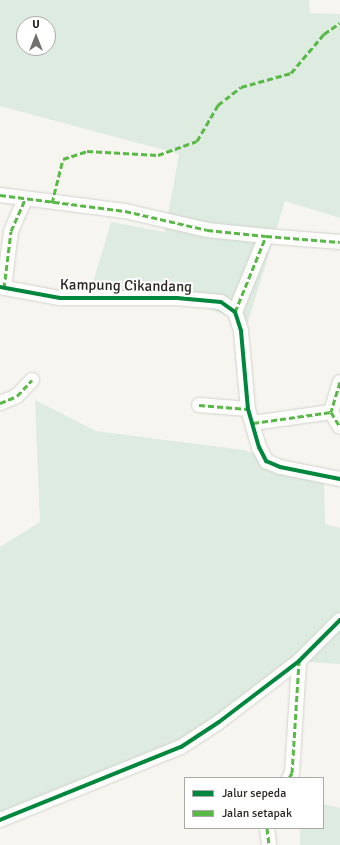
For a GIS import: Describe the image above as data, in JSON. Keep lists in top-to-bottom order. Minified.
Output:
{"streets":{"street":["Kampung Cikandang"]},"legend":["Jalur sepeda","Jalan setapak"],"north":"top"}
